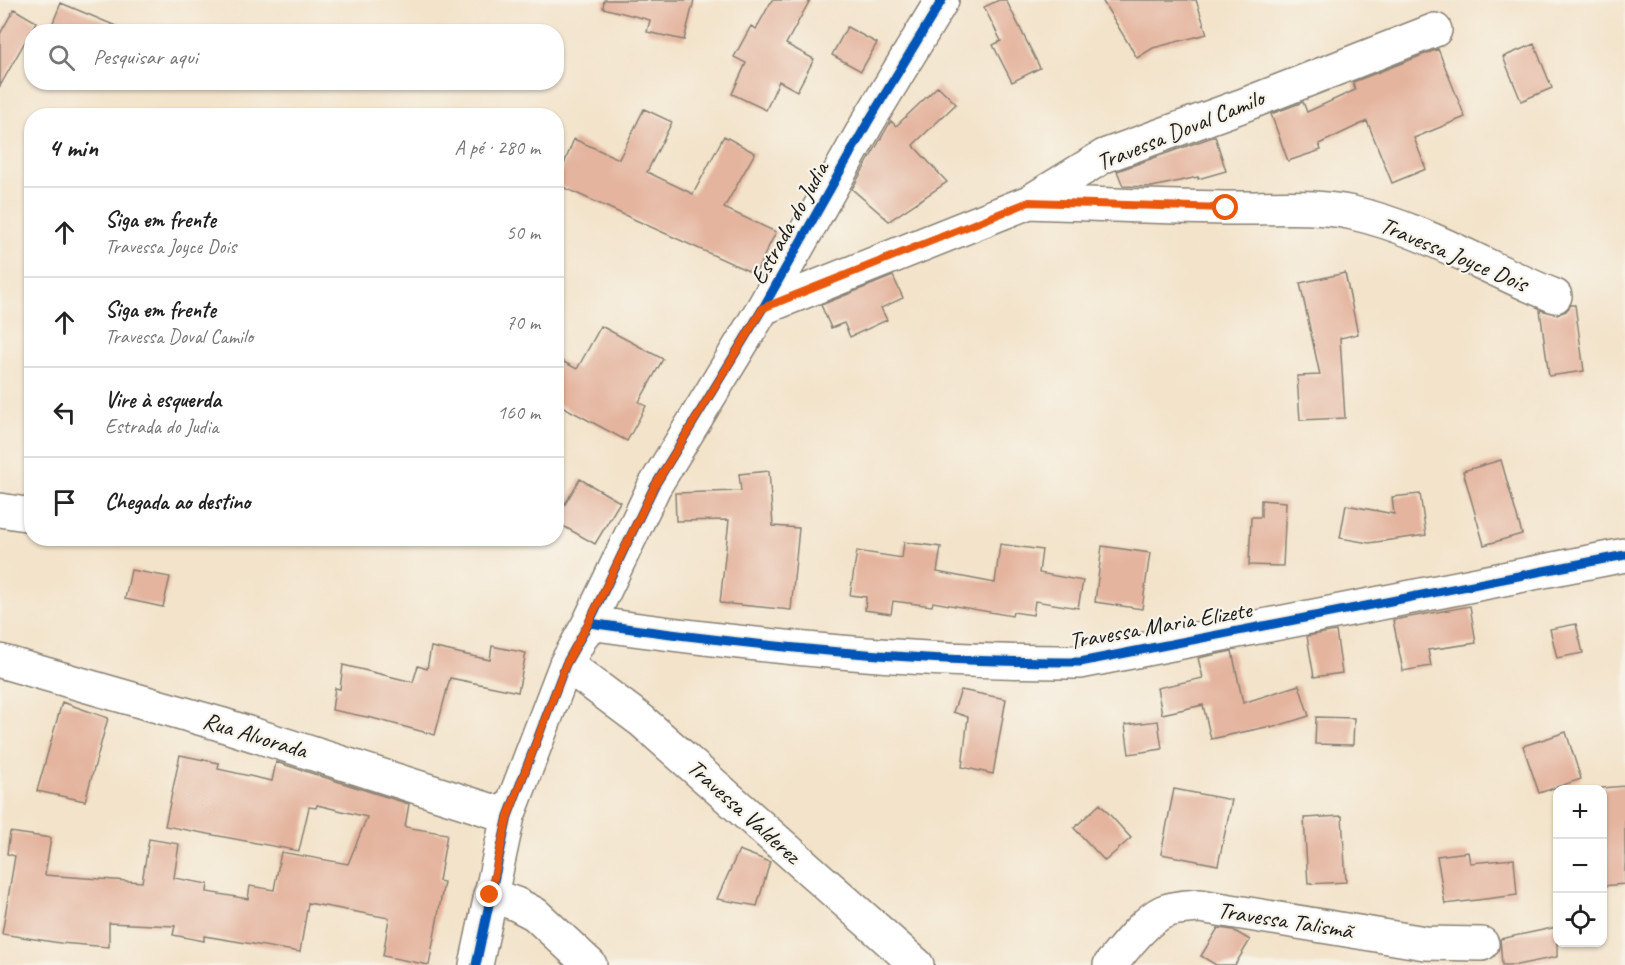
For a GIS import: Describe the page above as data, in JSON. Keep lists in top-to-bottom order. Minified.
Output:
{"streets":{"street":["Travessa Doval Camilo","Estrada do Judia","Travessa Joyce Dois","Travessa Maria Elizete","Rua Alvorada","Travessa Valderez","Travessa Talismã"]},"crossings":[["Travessa Doval Camilo","Estrada do Judia"],["Travessa Doval Camilo","Travessa Joyce Dois"],["Estrada do Judia","Travessa Maria Elizete"],["Estrada do Judia","Rua Alvorada"],["Estrada do Judia","Travessa Valderez"]],"page":{"search":"Pesquisar aqui","heading":["4 min","A pé · 280 m"],"list":[["Siga em frente","Travessa Joyce Dois","50 m"],["Siga em frente","Travessa Doval Camilo","70 m"],["Vire à esquerda","Estrada do Judia","160 m"],"Chegada ao destino"],"map_buttons":["+","−"]}}
